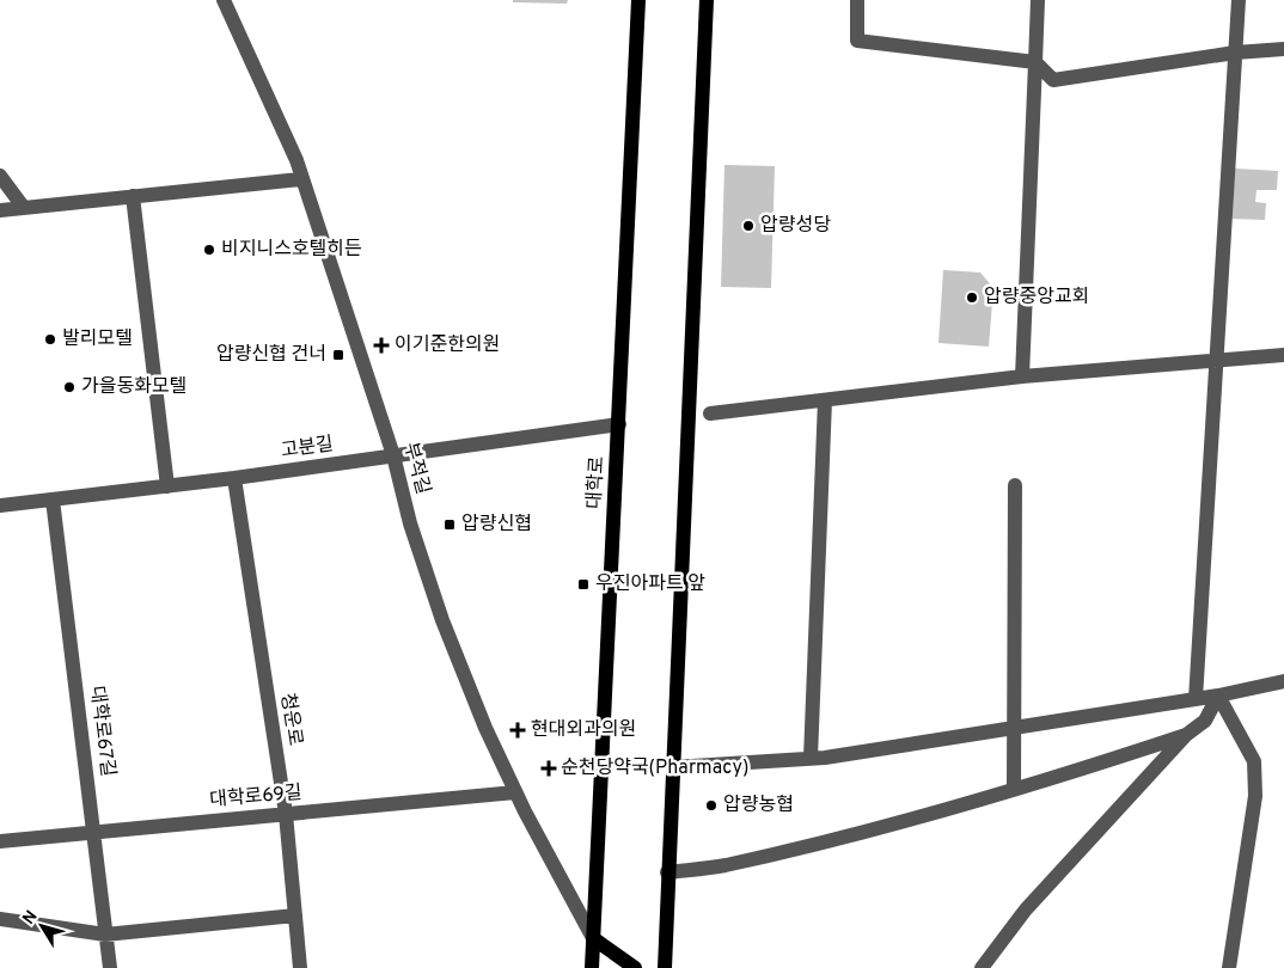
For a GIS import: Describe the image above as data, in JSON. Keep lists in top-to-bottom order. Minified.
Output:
{"streets":{"main road":["대학로"],"street":["고분길","부적길","청운로","대학로67길","대학로69길"]},"crossings":[["고분길","부적길"],["고분길","대학로"],["고분길","청운로"],["고분길","대학로67길"],["부적길","대학로"],["부적길","대학로69길"],["청운로","대학로69길"],["대학로67길","대학로69길"]],"places":{"other":["압량성당","비지니스호텔히든","압량중앙교회","발리모텔","가을동화모텔","압량농협"],"health":["이기준한의원","현대외과의원","순천당약국(Pharmacy)"],"transit":["압량신협 건너","압량신협","우진아파트 앞"]},"north":"top left"}
